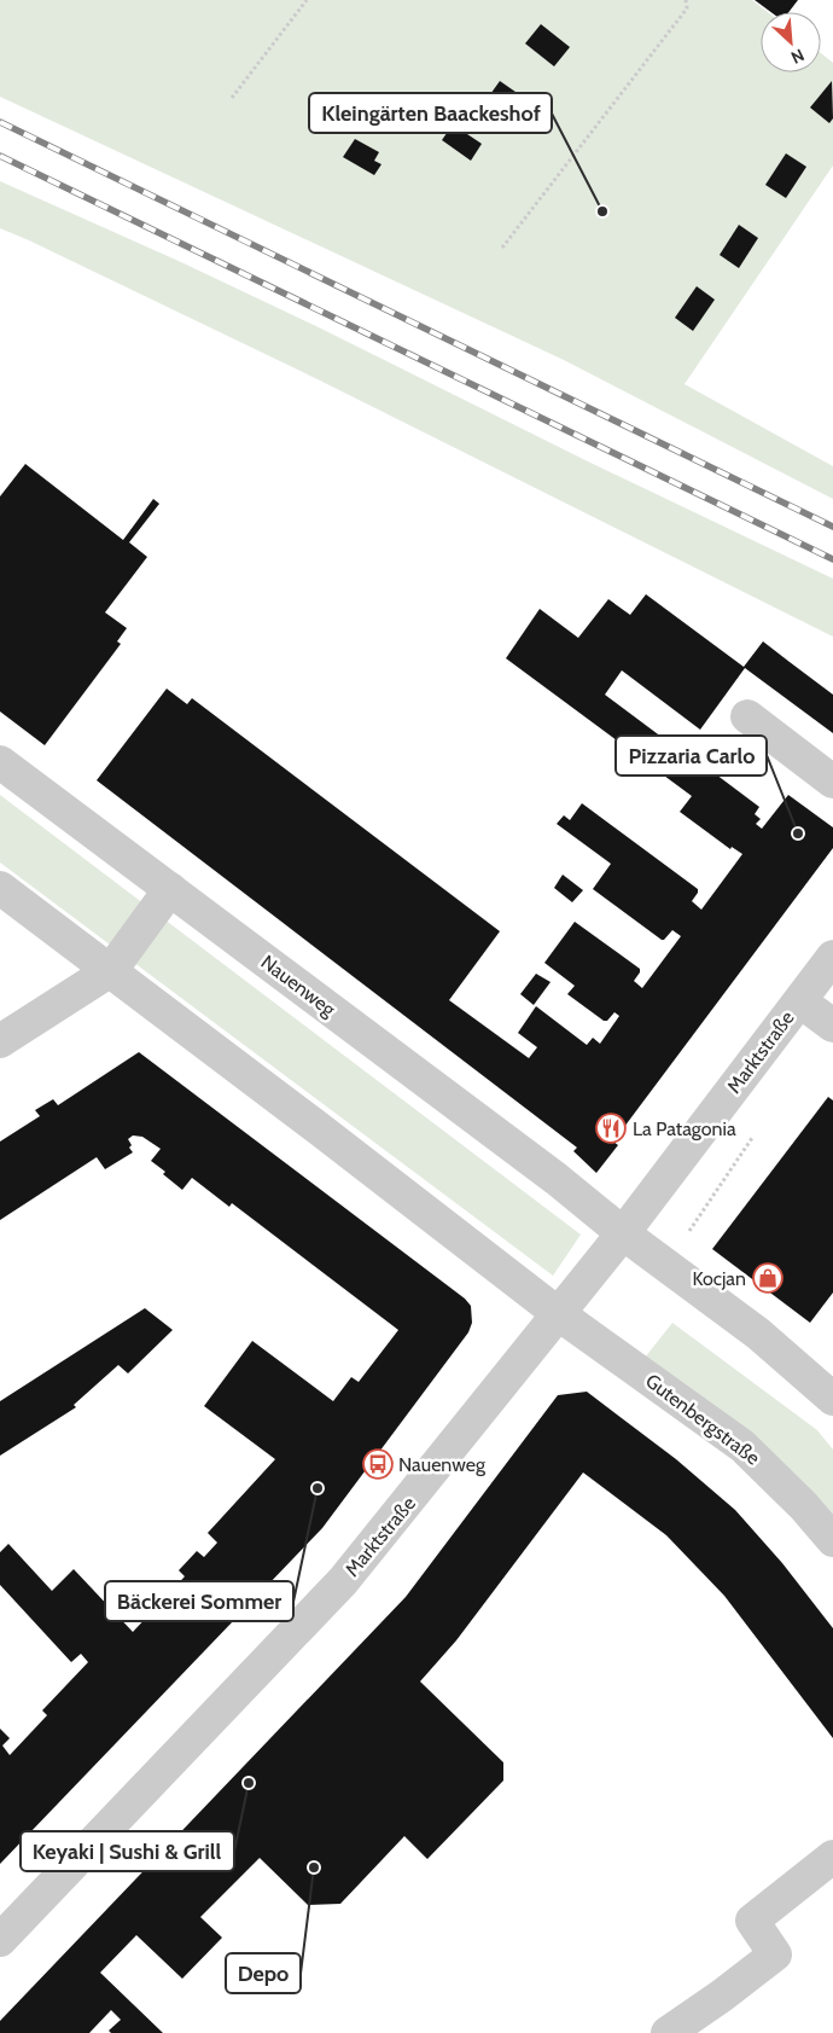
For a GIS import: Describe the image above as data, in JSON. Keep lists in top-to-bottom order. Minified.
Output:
{"streets":{"street":["Nauenweg","Marktstraße","Gutenbergstraße"]},"crossings":[["Nauenweg","Marktstraße"],["Marktstraße","Gutenbergstraße"]],"places":{"other":["Kleingärten Baackeshof","Pizzaria Carlo","Bäckerei Sommer","Keyaki | Sushi & Grill","Depo"],"restaurant":["La Patagonia"],"shop":["Kocjan"],"bus stop":["Nauenweg"]},"north":"bottom right"}
